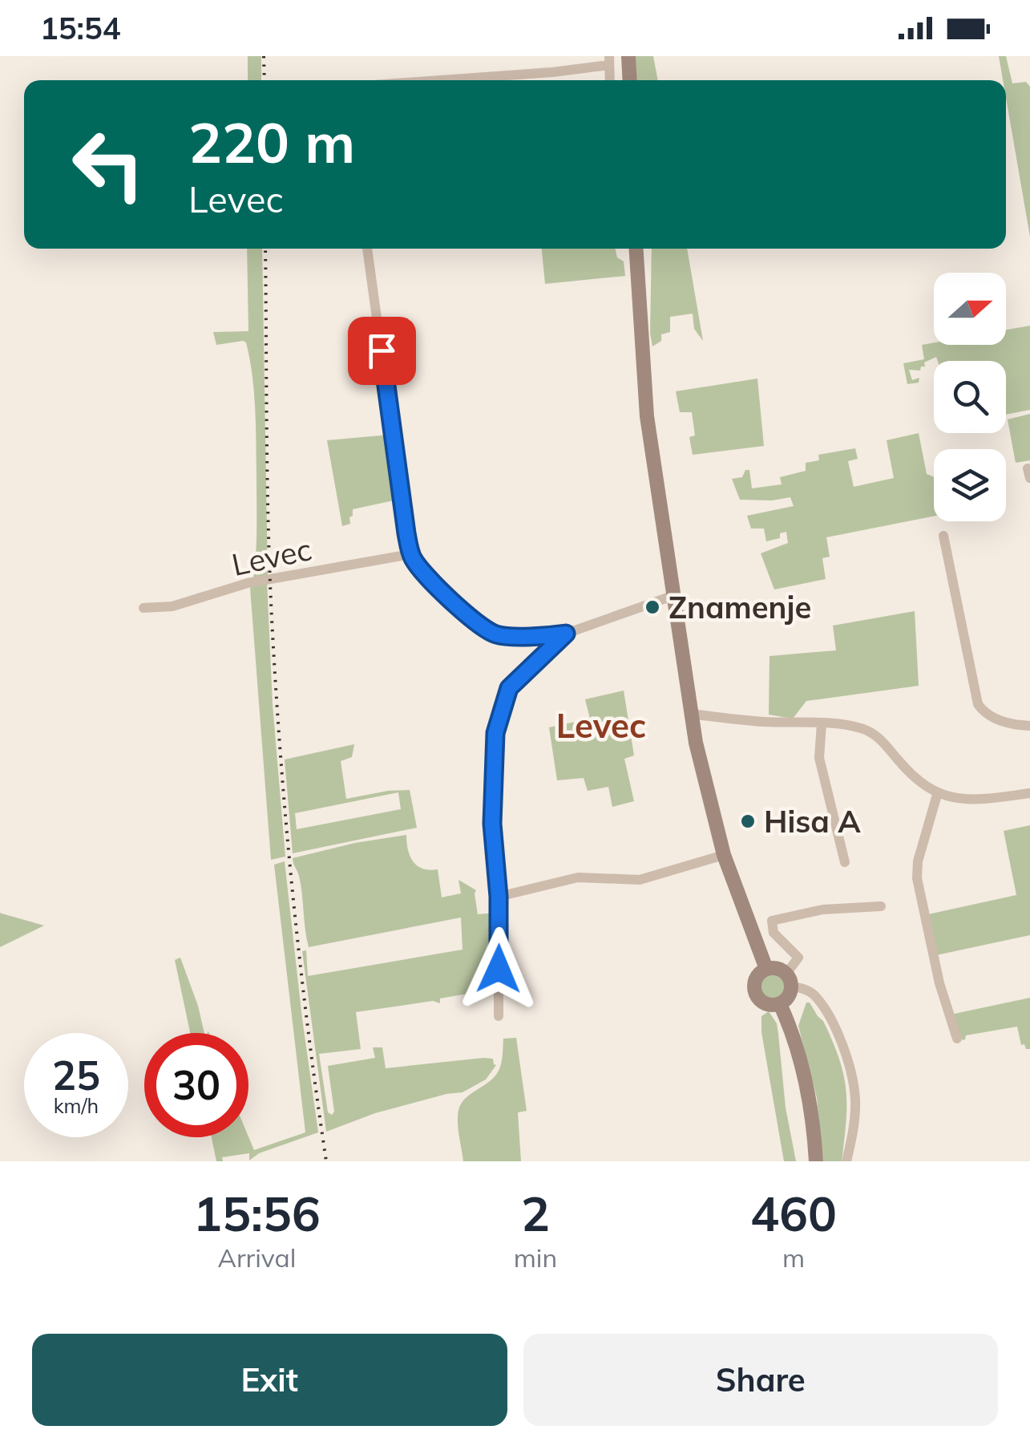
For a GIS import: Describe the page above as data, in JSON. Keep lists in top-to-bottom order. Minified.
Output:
{"streets":{"street":["Levec"]},"districts":["Levec"],"places":["Znamenje","Hisa A"],"north":"right","page":{"status":"15:54","turn":["220 m","Levec"],"speed":"25 km/h","limit":"30","eta":["15:56","Arrival","2","min","460","m"],"buttons":["Exit","Share"]}}
